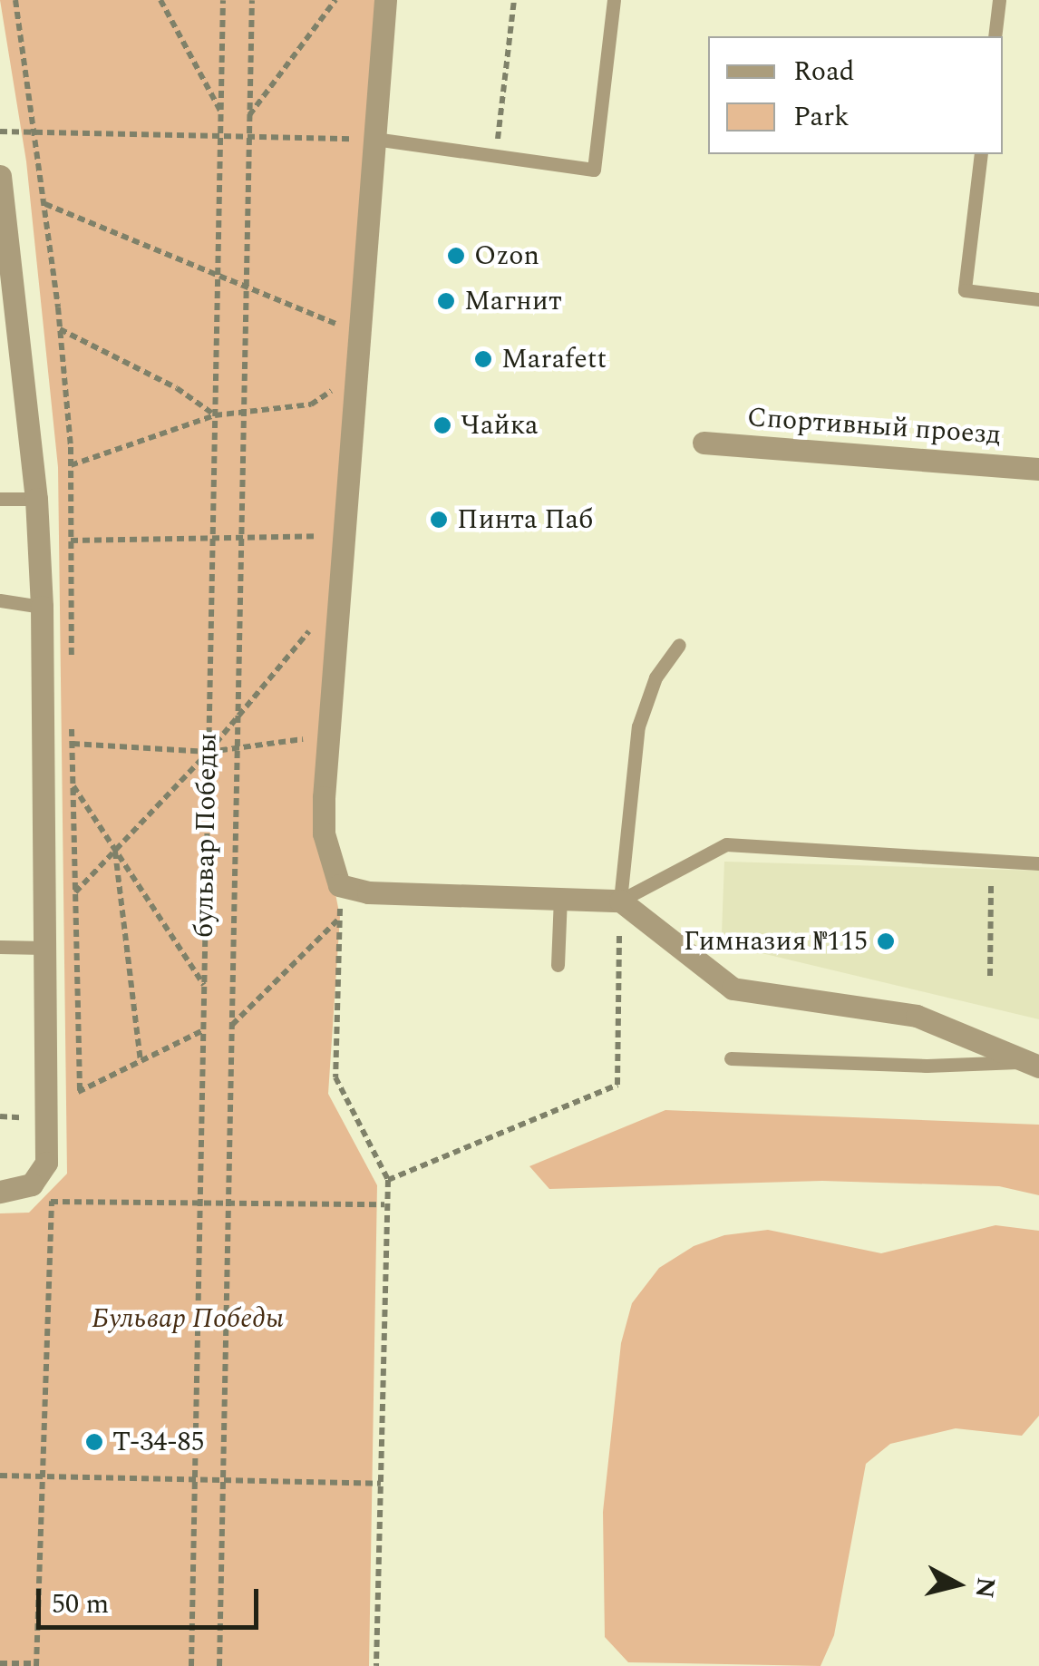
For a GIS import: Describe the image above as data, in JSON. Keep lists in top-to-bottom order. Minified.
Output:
{"streets":{"street":["Спортивный проезд"],"path":["бульвар Победы"]},"parks":["Бульвар Победы"],"places":["Ozon","Магнит","Marafett","Чайка","Пинта Паб","Гимназия №115","Т-34-85"],"legend":["Road","Park"],"scale_bar":"50 m","north":"right"}
